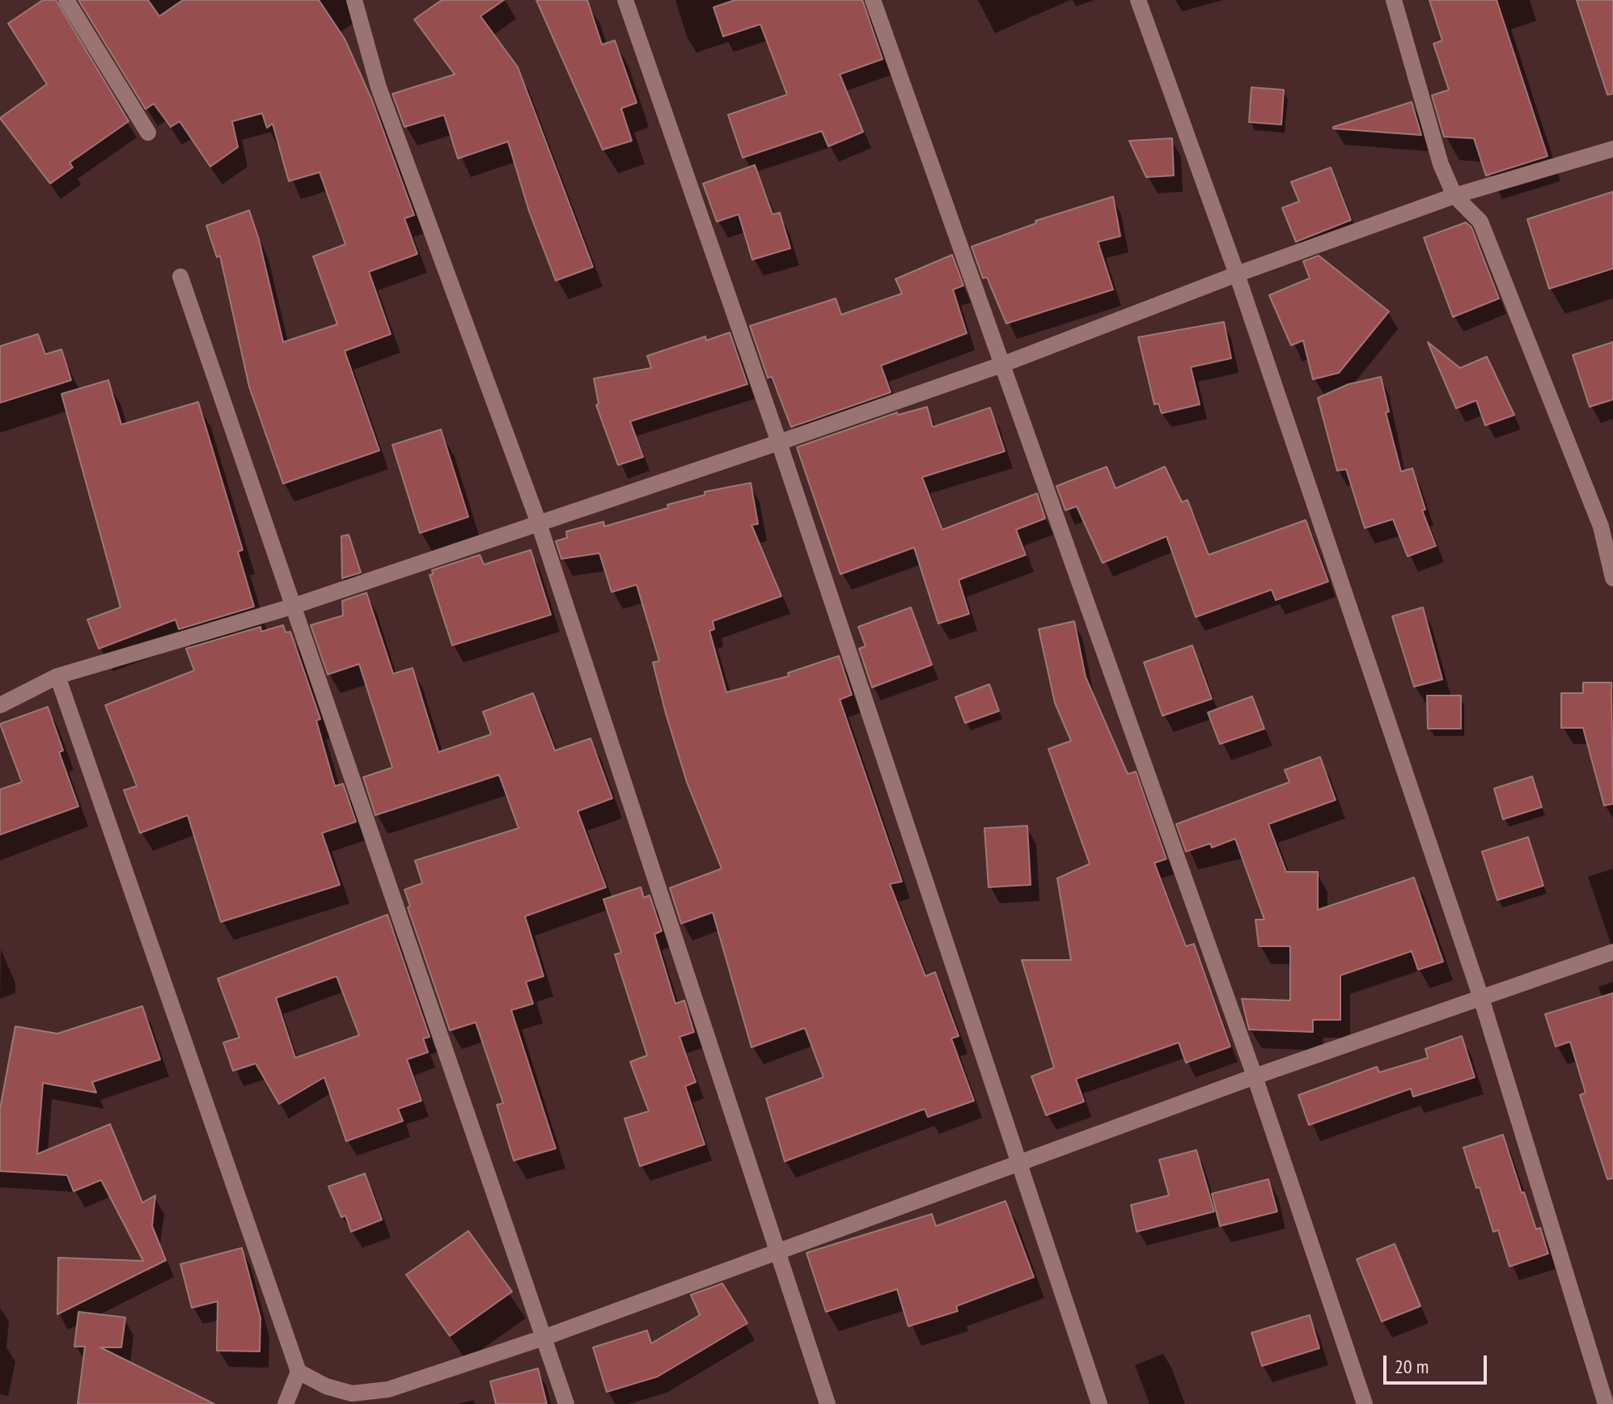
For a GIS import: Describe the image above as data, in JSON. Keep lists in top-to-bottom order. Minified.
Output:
{"scale_bar":"20 m"}
